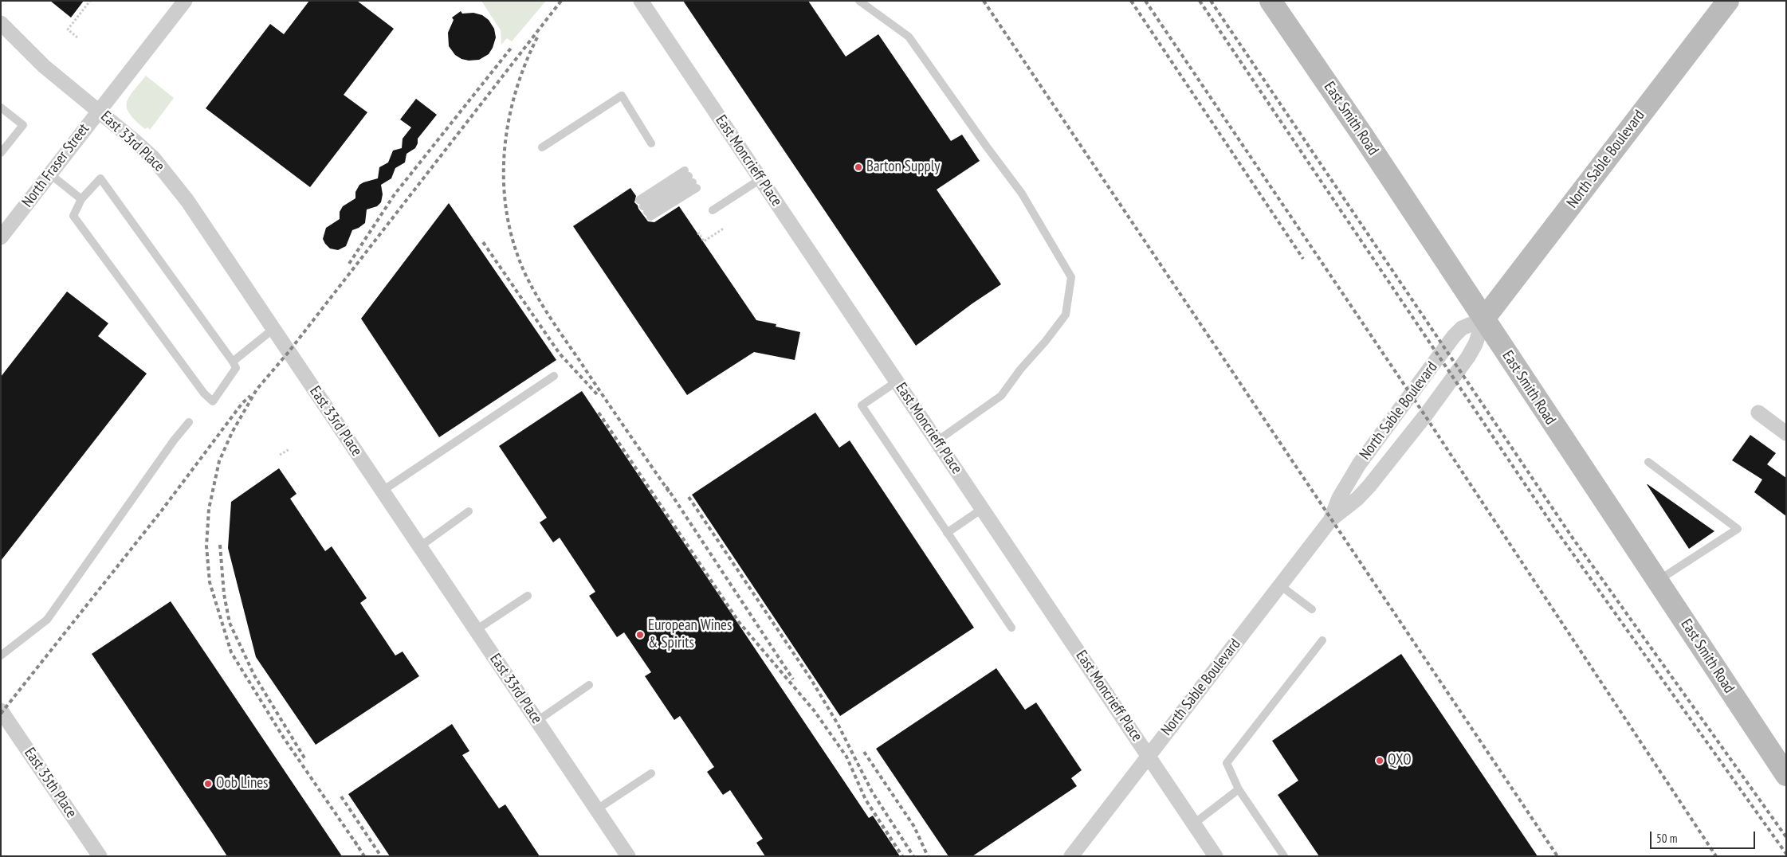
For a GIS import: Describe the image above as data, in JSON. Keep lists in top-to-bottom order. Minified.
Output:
{"streets":{"street":["East Smith Road","East 33rd Place","North Sable Boulevard","East Moncrieff Place","North Fraser Street","East 35th Place"]},"crossings":[["East Smith Road","North Sable Boulevard"],["East 33rd Place","North Fraser Street"],["North Sable Boulevard","East Moncrieff Place"]],"places":["Barton Supply","European Wines & Spirits","QXO","Oob Lines"],"scale_bar":"50 m"}
